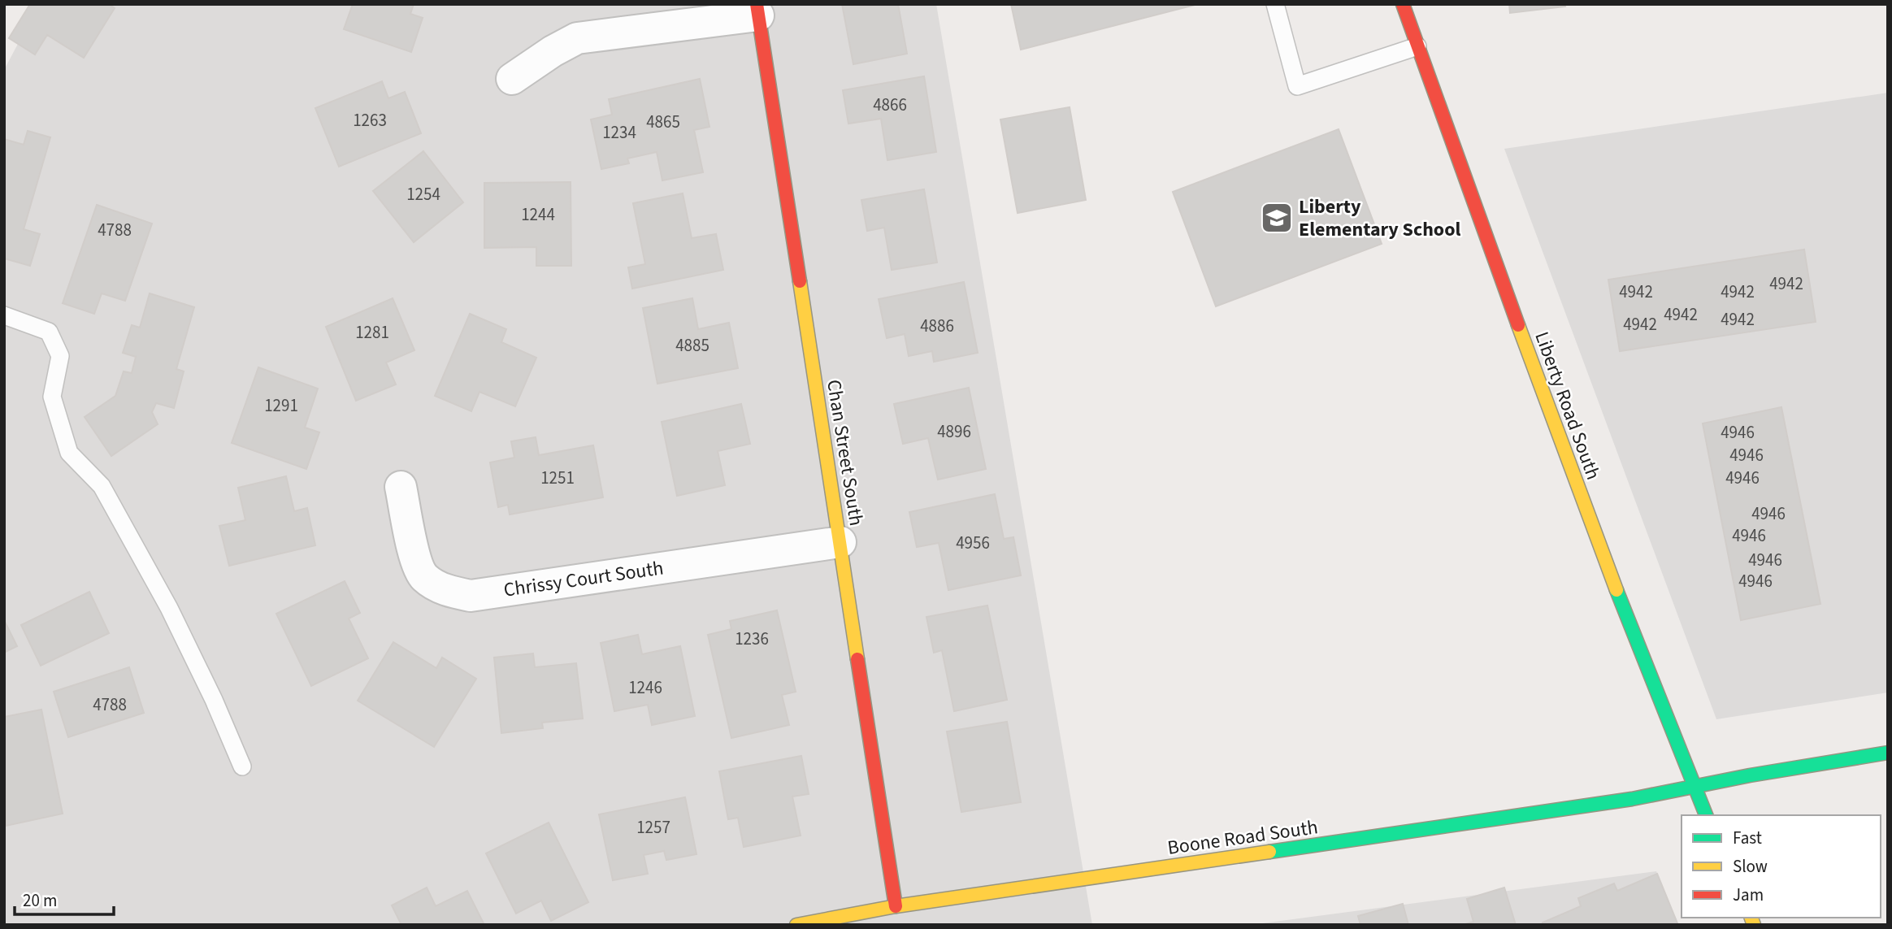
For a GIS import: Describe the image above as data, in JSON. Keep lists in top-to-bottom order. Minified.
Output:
{"streets":{"street":["Liberty Road South","Chan Street South","Chrissy Court South","Boone Road South"]},"crossings":[["Liberty Road South","Boone Road South"],["Chan Street South","Chrissy Court South"],["Chan Street South","Boone Road South"]],"places":{"school or university":["Liberty Elementary School"]},"house_numbers":["4866","1263","4865","1234","1254","1244","4788","4942","4942","4942","4942","4942","4942","4886","1281","4885","1291","4896","4946","4946","1251","4946","4946","4946","4956","4946","4946","1236","1246","4788","1257"],"legend":["Fast","Slow","Jam"],"scale_bar":"20 m"}
